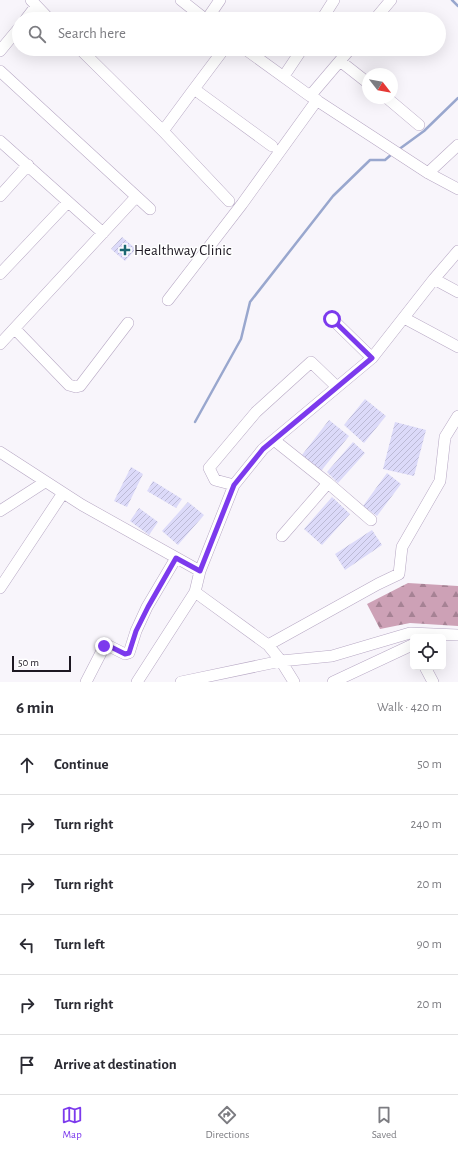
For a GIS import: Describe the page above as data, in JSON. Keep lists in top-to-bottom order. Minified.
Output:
{"places":{"health":["Healthway Clinic"]},"scale_bar":"50 m","north":"bottom right","page":{"search":"Search here","scale":"50 m","heading":["6 min","Walk · 420 m"],"list":[["Continue","50 m"],["Turn right","240 m"],["Turn right","20 m"],["Turn left","90 m"],["Turn right","20 m"],"Arrive at destination"],"nav":["Map","Directions","Saved"]}}
